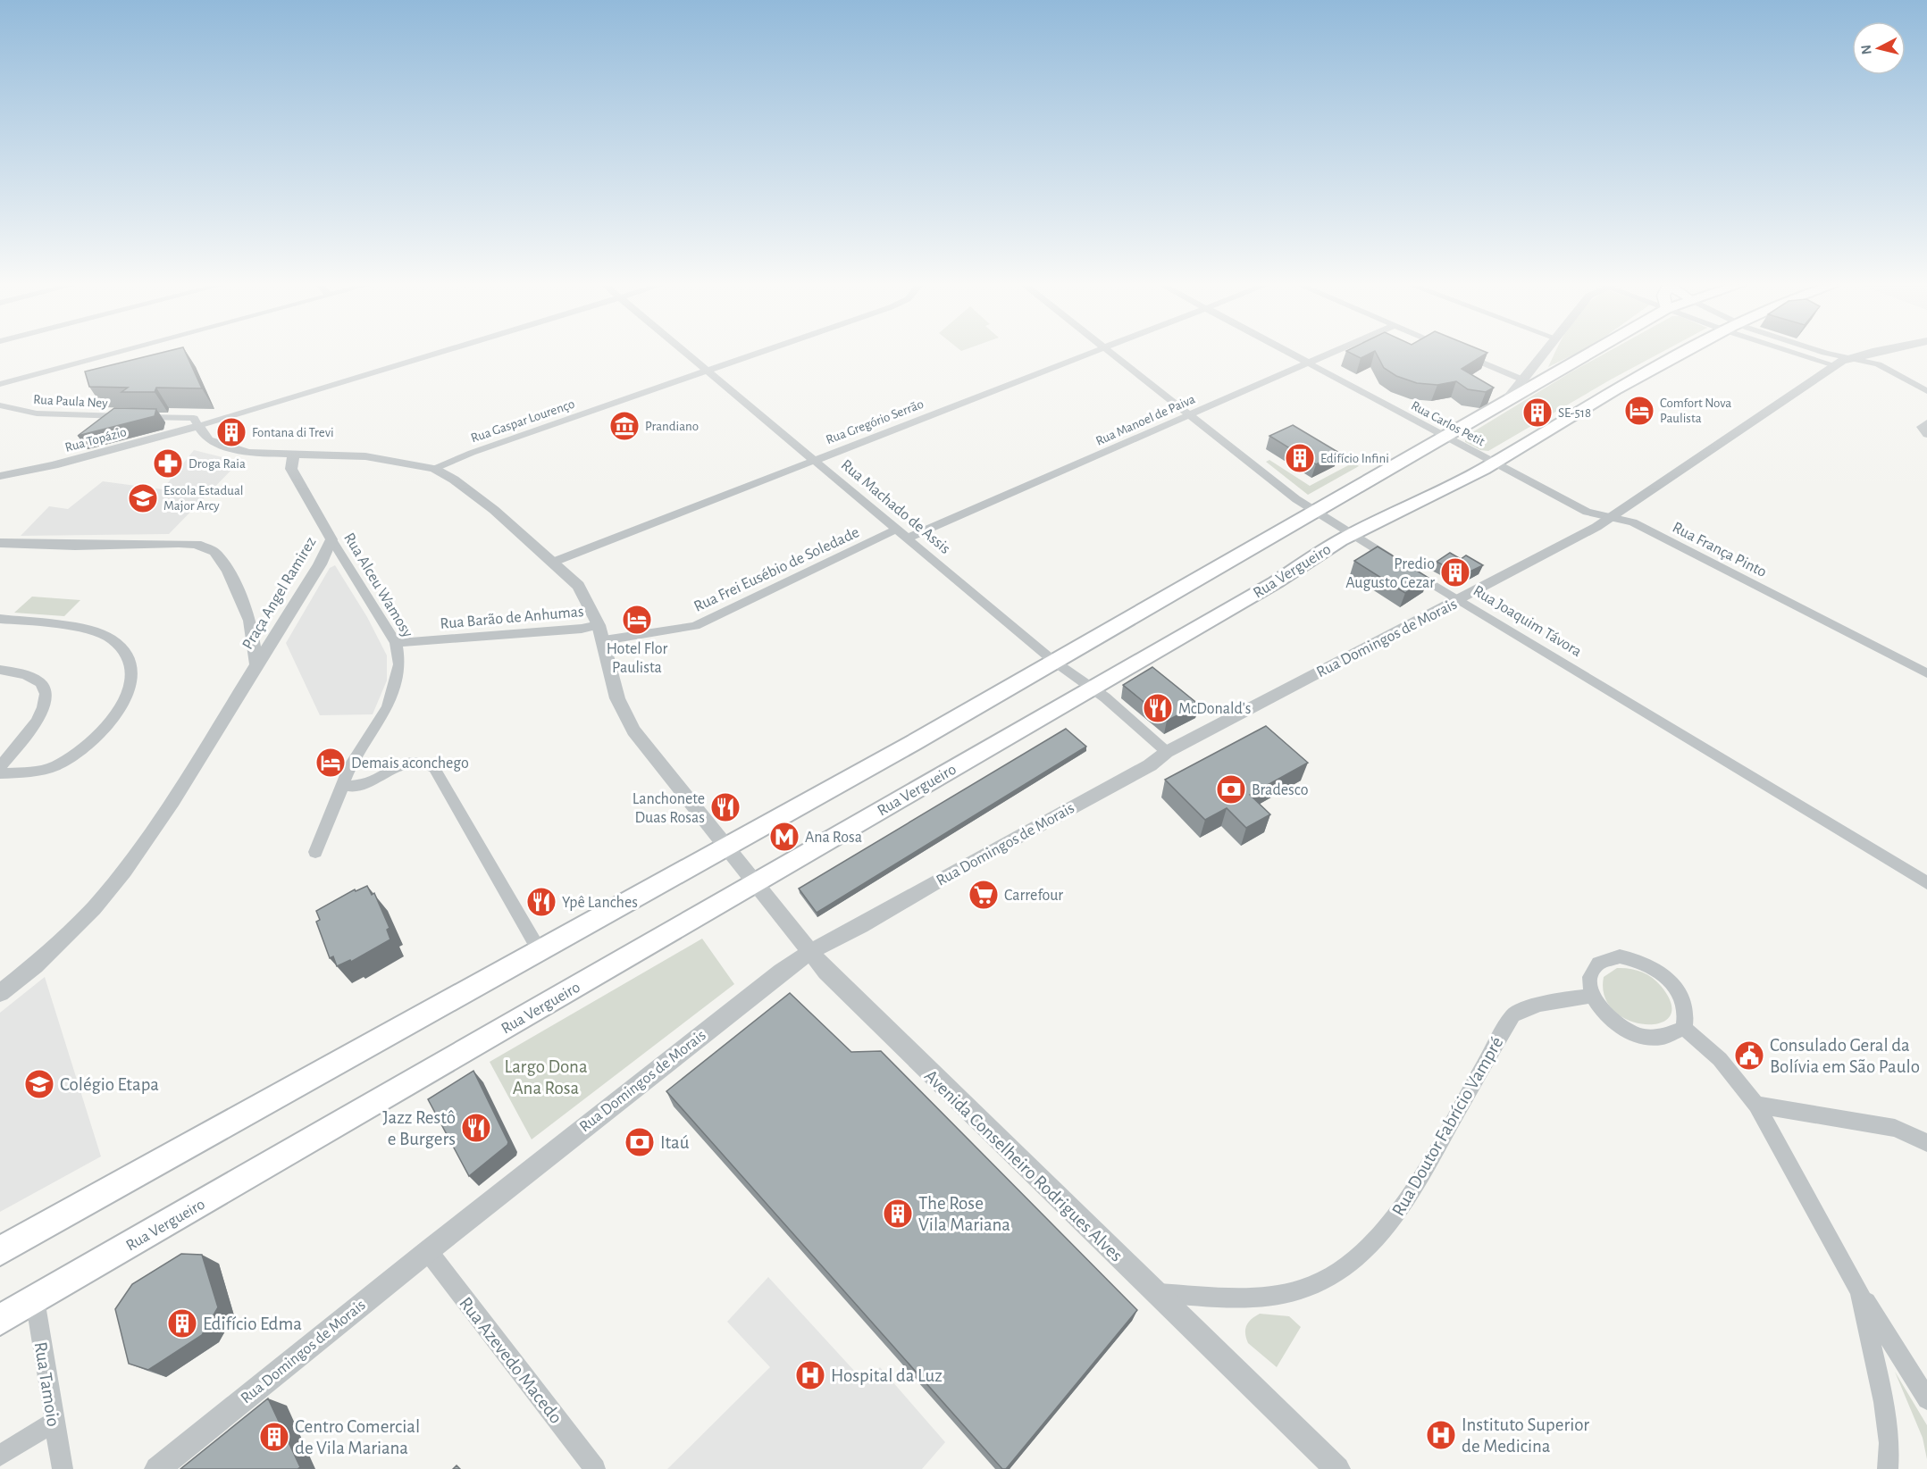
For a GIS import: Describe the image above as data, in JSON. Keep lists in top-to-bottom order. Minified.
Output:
{"streets":{"main road":["Rua Vergueiro"],"street":["Rua Paula Ney","Rua Manoel de Paiva","Rua Gaspar Lourenço","Rua Gregório Serrão","Rua Carlos Petit","Rua Topázio","Rua Machado de Assis","Rua França Pinto","Rua Frei Eusébio de Soledade","Rua Alceu Wamosy","Praça Angel Ramirez","Rua Barão de Anhumas","Rua Joaquim Távora","Rua Domingos de Morais","Rua Doutor Fabrício Vampré","Avenida Conselheiro Rodrigues Alves","Rua Azevedo Macedo","Rua Tamoio"]},"crossings":[["Rua Paula Ney","Rua Topázio"],["Rua Manoel de Paiva","Rua Carlos Petit"],["Rua Manoel de Paiva","Rua Machado de Assis"],["Rua Manoel de Paiva","Rua Joaquim Távora"],["Rua Gaspar Lourenço","Rua Machado de Assis"],["Rua Gaspar Lourenço","Avenida Conselheiro Rodrigues Alves"],["Rua Gregório Serrão","Rua Machado de Assis"],["Rua Gregório Serrão","Avenida Conselheiro Rodrigues Alves"],["Rua Carlos Petit","Rua França Pinto"],["Rua Carlos Petit","Rua Vergueiro"],["Rua Machado de Assis","Rua Frei Eusébio de Soledade"],["Rua Machado de Assis","Rua Vergueiro"],["Rua Machado de Assis","Rua Domingos de Morais"],["Rua França Pinto","Rua Vergueiro"],["Rua França Pinto","Rua Domingos de Morais"],["Rua Frei Eusébio de Soledade","Rua Barão de Anhumas"],["Rua Frei Eusébio de Soledade","Avenida Conselheiro Rodrigues Alves"],["Rua Vergueiro","Rua Joaquim Távora"],["Rua Vergueiro","Avenida Conselheiro Rodrigues Alves"],["Rua Vergueiro","Rua Tamoio"],["Rua Alceu Wamosy","Praça Angel Ramirez"],["Rua Alceu Wamosy","Rua Barão de Anhumas"],["Rua Barão de Anhumas","Avenida Conselheiro Rodrigues Alves"],["Rua Joaquim Távora","Rua Domingos de Morais"],["Rua Domingos de Morais","Avenida Conselheiro Rodrigues Alves"],["Rua Domingos de Morais","Rua Azevedo Macedo"],["Rua Doutor Fabrício Vampré","Avenida Conselheiro Rodrigues Alves"]],"parks":["Largo Dona Ana Rosa"],"places":{"hotel":["Comfort Nova Paulista","Hotel Flor Paulista","Demais aconchego"],"building":["SE-518","Fontana di Trevi","Edifício Infini","Predio Augusto Cezar","The Rose Vila Mariana","Edifício Edma","Centro Comercial de Vila Mariana"],"museum":["Prandiano"],"pharmacy":["Droga Raia"],"school or university":["Escola Estadual Major Arcy","Colégio Etapa"],"restaurant":["McDonald's","Lanchonete Duas Rosas","Ypê Lanches","Jazz Restô e Burgers"],"bank":["Bradesco","Itaú"],"metro station":["Ana Rosa"],"supermarket":["Carrefour"],"public building":["Consulado Geral da Bolívia em São Paulo"],"hospital":["Hospital da Luz","Instituto Superior de Medicina"]},"north":"left"}
